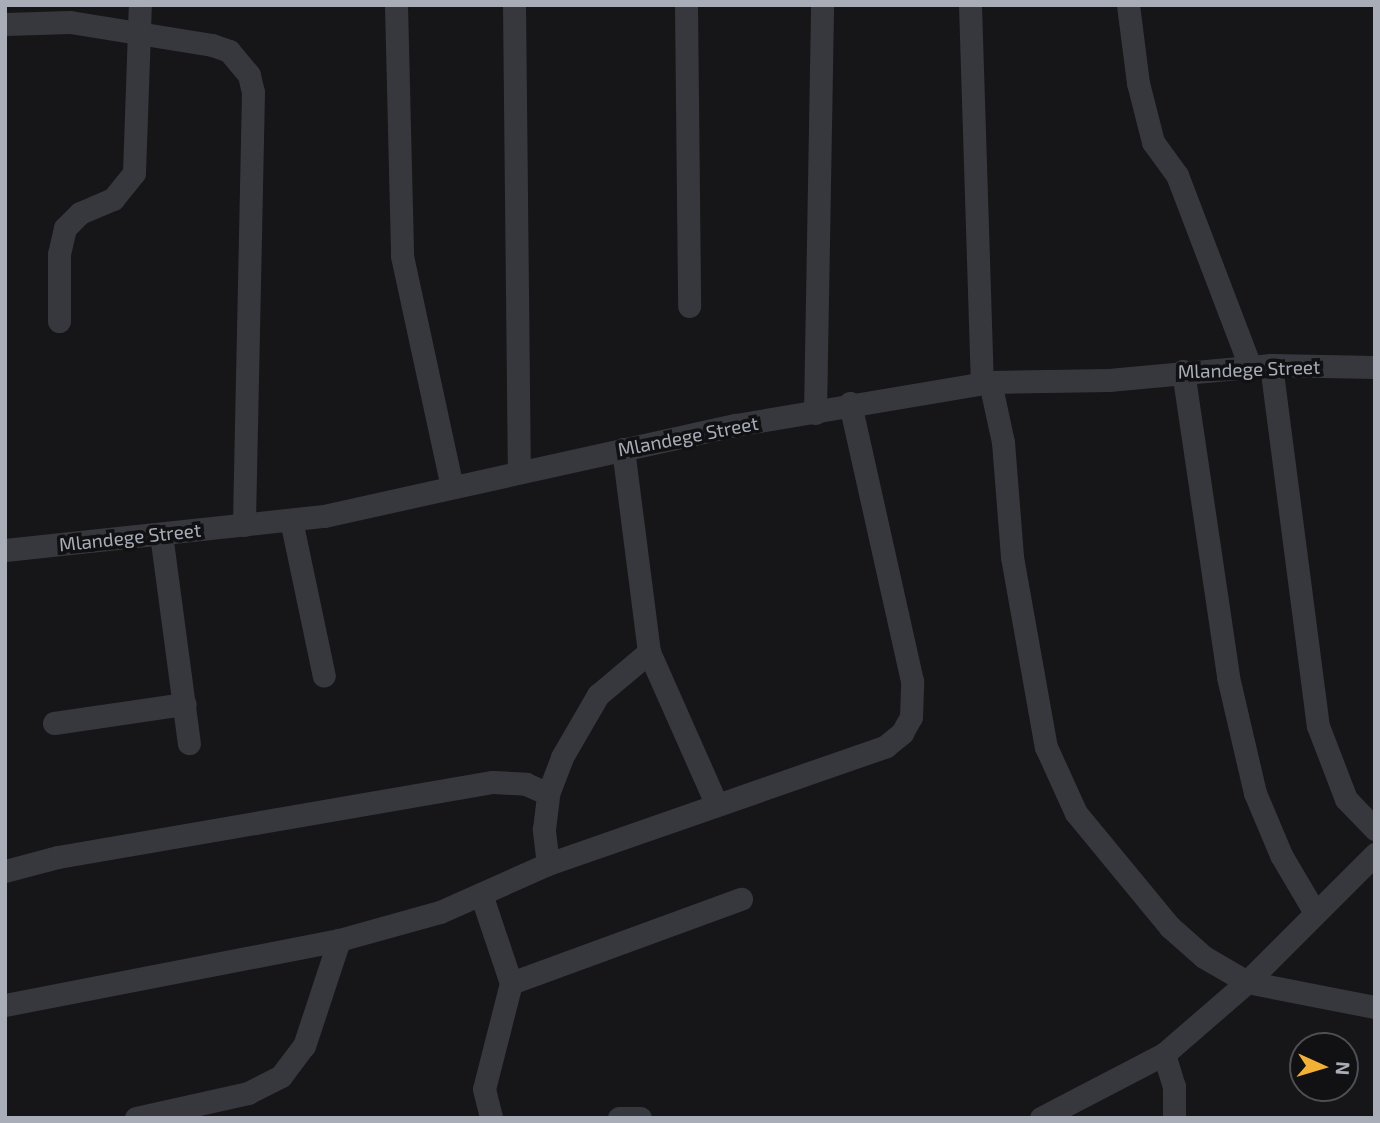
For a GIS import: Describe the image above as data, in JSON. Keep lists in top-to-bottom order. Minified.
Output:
{"streets":{"street":["Mlandege Street"]},"north":"right"}
